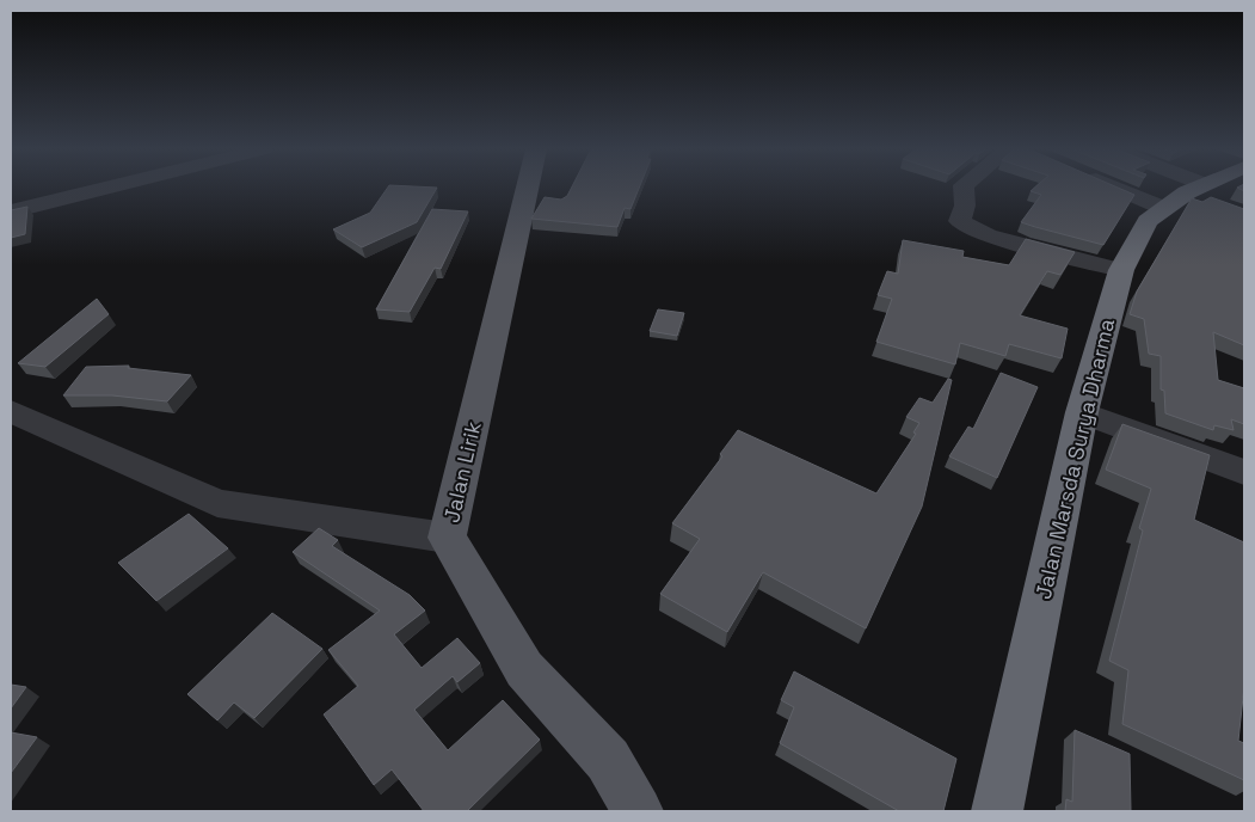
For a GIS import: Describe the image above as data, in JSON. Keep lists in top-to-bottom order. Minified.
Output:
{"streets":{"highway":["Jalan Marsda Surya Dharma"],"main road":["Jalan Lirik"]}}
